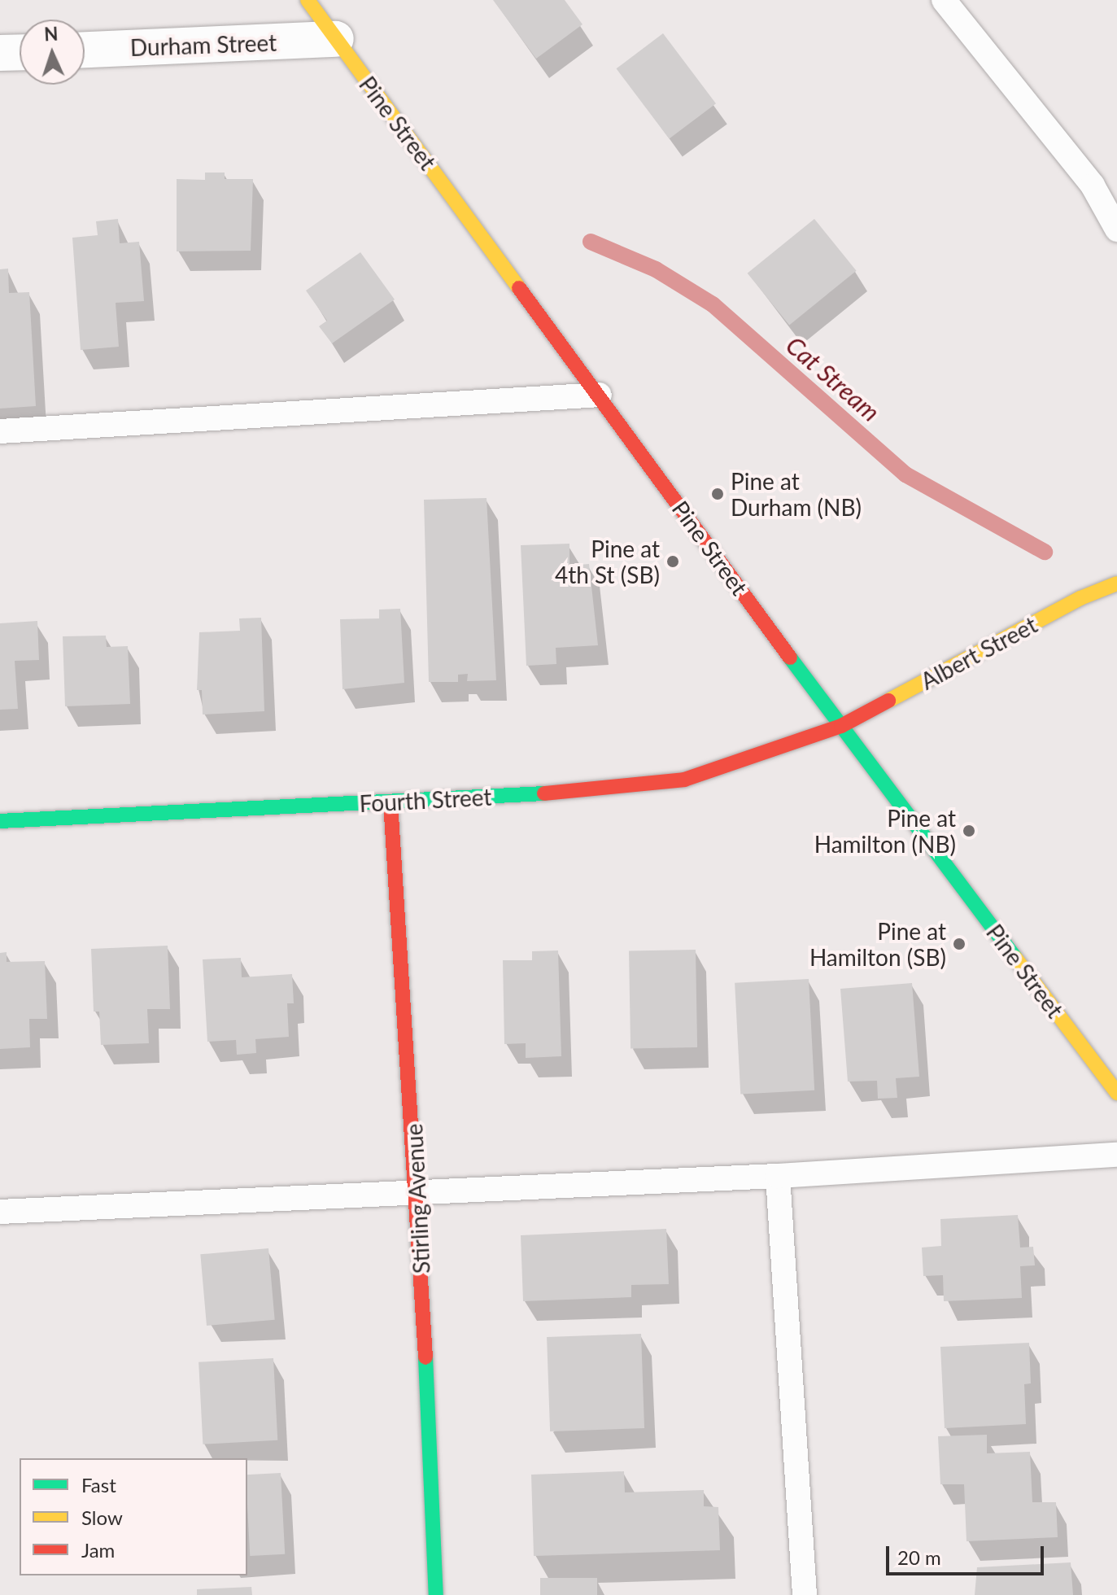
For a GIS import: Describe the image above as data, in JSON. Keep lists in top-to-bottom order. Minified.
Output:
{"streets":{"street":["Durham Street","Pine Street","Albert Street","Fourth Street","Stirling Avenue"]},"crossings":[["Durham Street","Pine Street"],["Pine Street","Albert Street"],["Pine Street","Fourth Street"],["Albert Street","Fourth Street"],["Fourth Street","Stirling Avenue"]],"water":["Cat Stream"],"places":["Pine at Durham (NB)","Pine at 4th St (SB)","Pine at Hamilton (NB)","Pine at Hamilton (SB)"],"legend":["Fast","Slow","Jam"],"scale_bar":"20 m","north":"top"}
